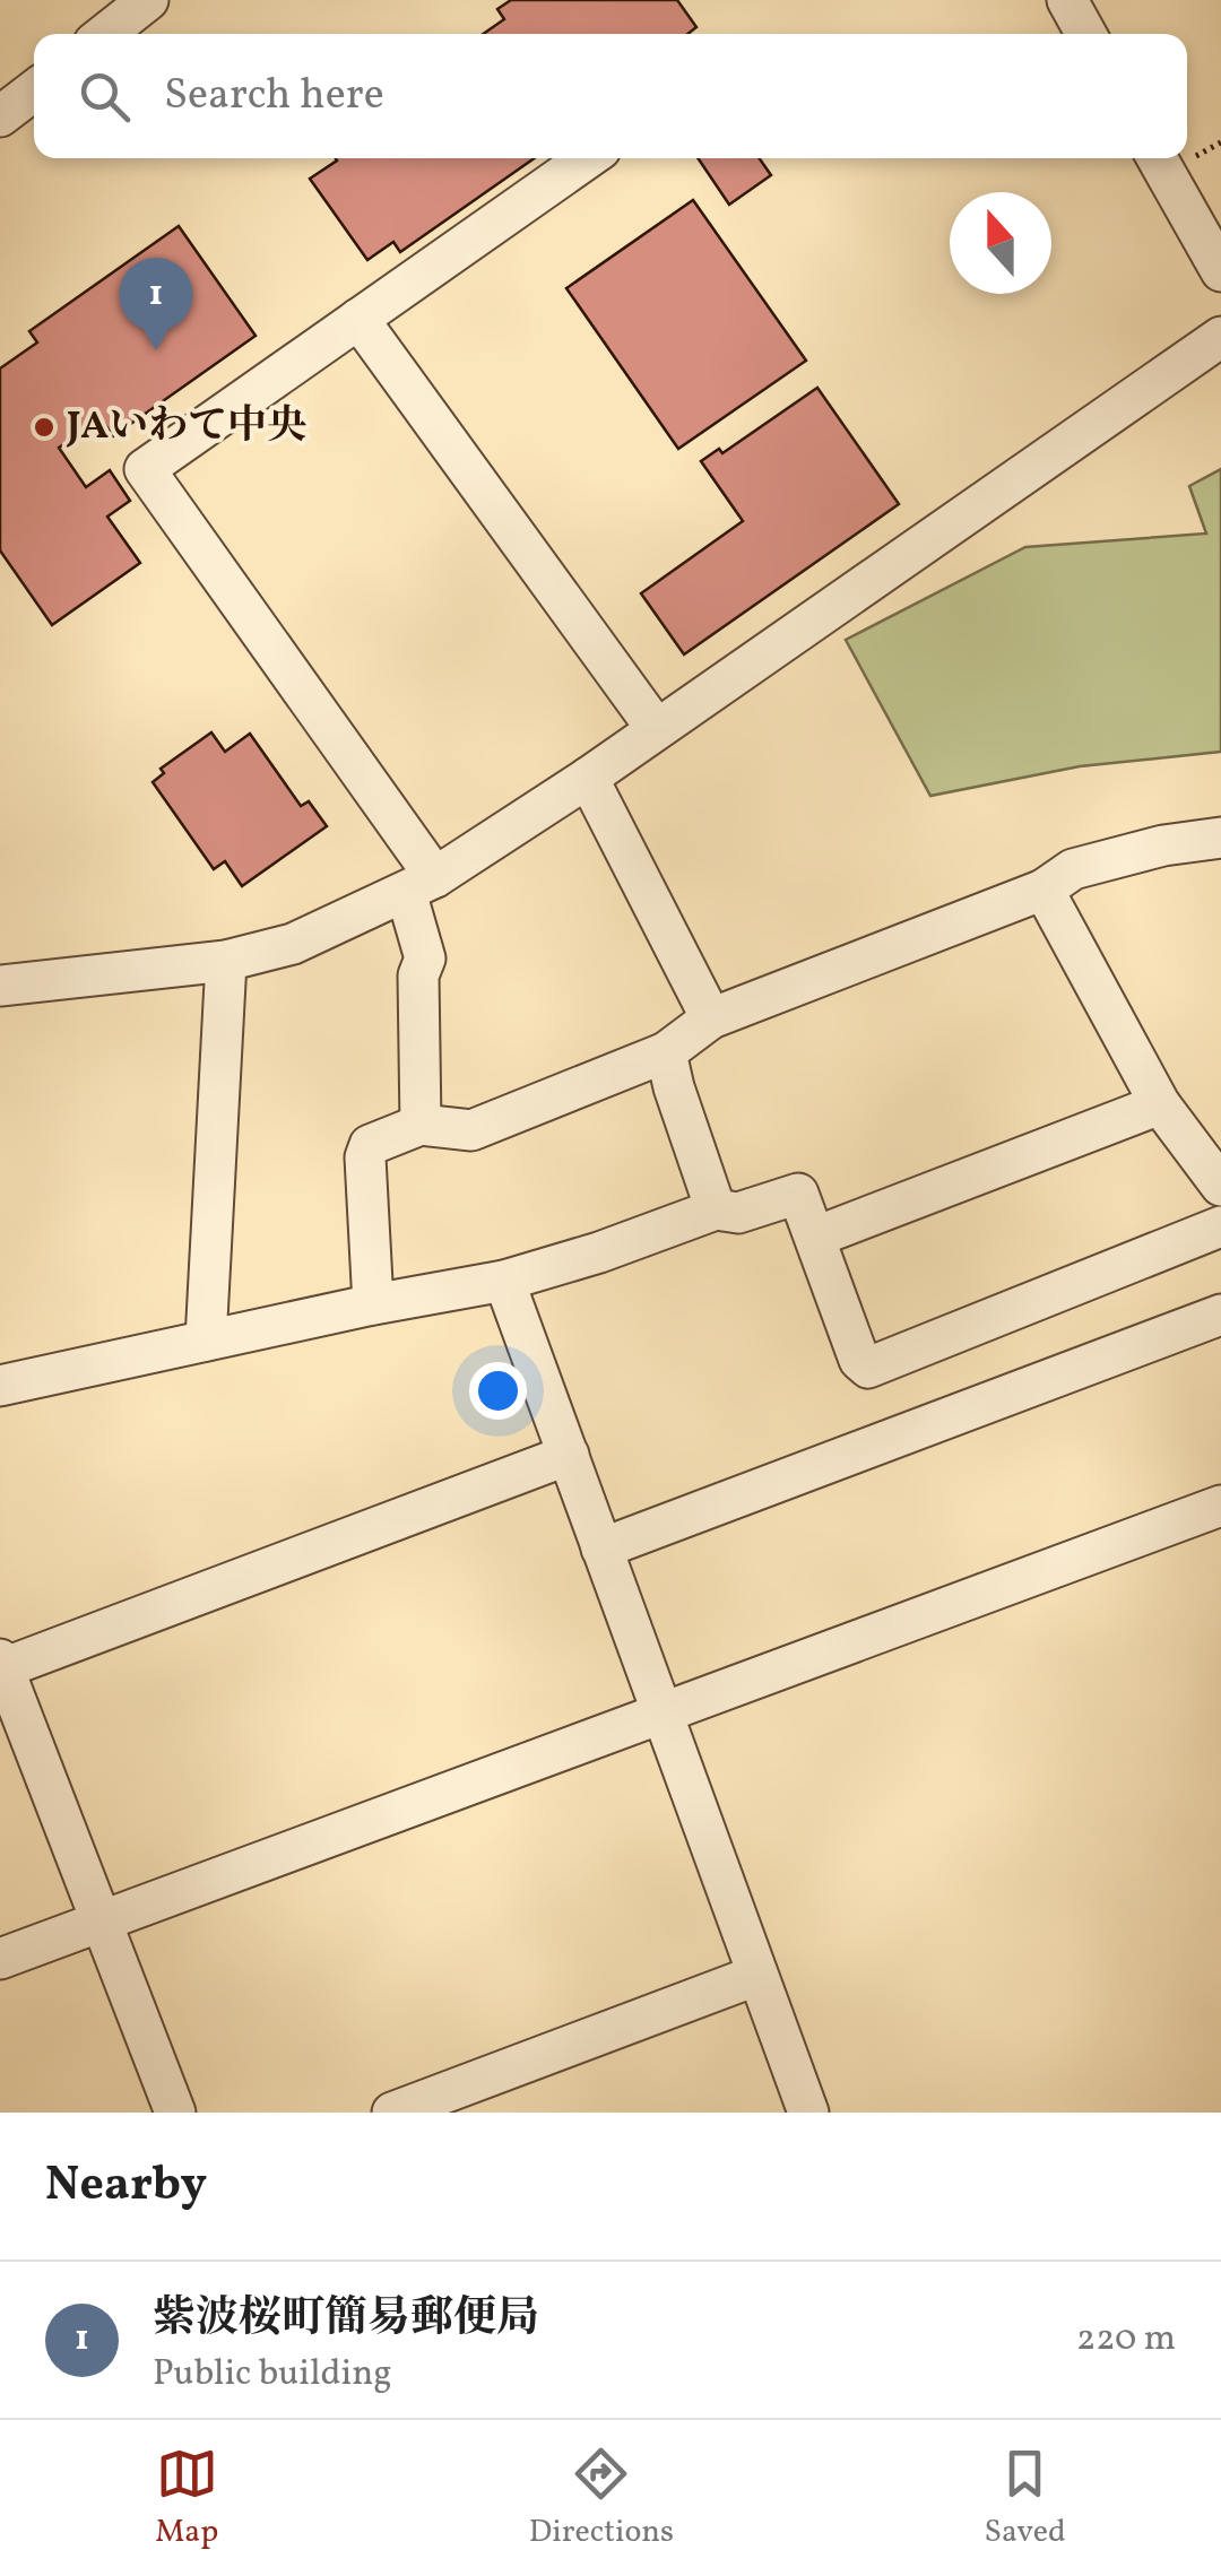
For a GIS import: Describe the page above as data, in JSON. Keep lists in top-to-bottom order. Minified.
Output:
{"places":["JAいわて中央"],"north":"top","page":{"search":"Search here","pins":"1","heading":"Nearby","list":[{"mark":"1","name":"紫波桜町簡易郵便局","note":"Public building","value":"220 m"}],"nav":["Map","Directions","Saved"]}}
